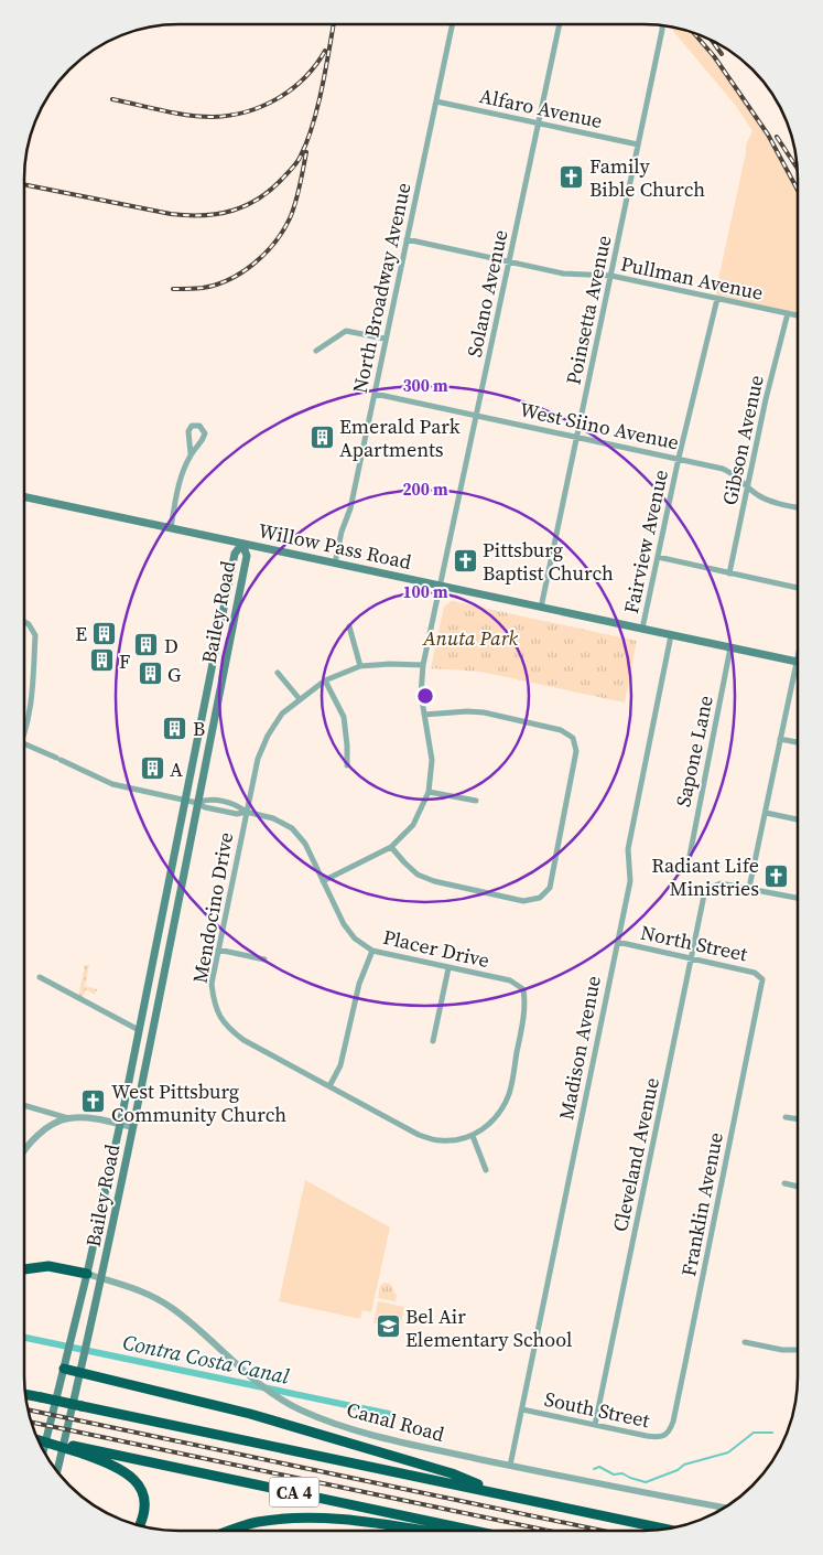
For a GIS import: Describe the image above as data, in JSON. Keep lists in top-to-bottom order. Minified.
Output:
{"streets":{"highway":["CA 4"],"main road":["Willow Pass Road","Bailey Road"],"street":["Alfaro Avenue","Pullman Avenue","North Broadway Avenue","Solano Avenue","Poinsetta Avenue","West Siino Avenue","Gibson Avenue","Fairview Avenue","Sapone Lane","Mendocino Drive","North Street","Placer Drive","Madison Avenue","Cleveland Avenue","Franklin Avenue","South Street","Canal Road"]},"crossings":[["Alfaro Avenue","North Broadway Avenue"],["Alfaro Avenue","Solano Avenue"],["Alfaro Avenue","Poinsetta Avenue"],["Pullman Avenue","North Broadway Avenue"],["Pullman Avenue","Solano Avenue"],["Pullman Avenue","Poinsetta Avenue"],["Pullman Avenue","Gibson Avenue"],["Pullman Avenue","Fairview Avenue"],["North Broadway Avenue","West Siino Avenue"],["North Broadway Avenue","Willow Pass Road"],["Solano Avenue","West Siino Avenue"],["Solano Avenue","Willow Pass Road"],["Solano Avenue","Mendocino Drive"],["Solano Avenue","Placer Drive"],["Poinsetta Avenue","West Siino Avenue"],["Poinsetta Avenue","Willow Pass Road"],["West Siino Avenue","Gibson Avenue"],["West Siino Avenue","Fairview Avenue"],["Fairview Avenue","Willow Pass Road"],["Willow Pass Road","Bailey Road"],["Willow Pass Road","Sapone Lane"],["Willow Pass Road","Madison Avenue"],["Bailey Road","Placer Drive"],["Bailey Road","Canal Road"],["Mendocino Drive","Placer Drive"],["North Street","Madison Avenue"],["North Street","Cleveland Avenue"],["North Street","Franklin Avenue"],["Madison Avenue","South Street"],["Madison Avenue","Canal Road"],["Cleveland Avenue","South Street"],["Franklin Avenue","South Street"]],"water":["Contra Costa Canal"],"parks":["Anuta Park"],"places":{"church":["Family Bible Church","Pittsburg Baptist Church","Radiant Life Ministries","West Pittsburg Community Church"],"building":["Emerald Park Apartments","E","D","F","G","B","A"],"school or university":["Bel Air Elementary School"]},"rings":["300 m","200 m","100 m"]}
